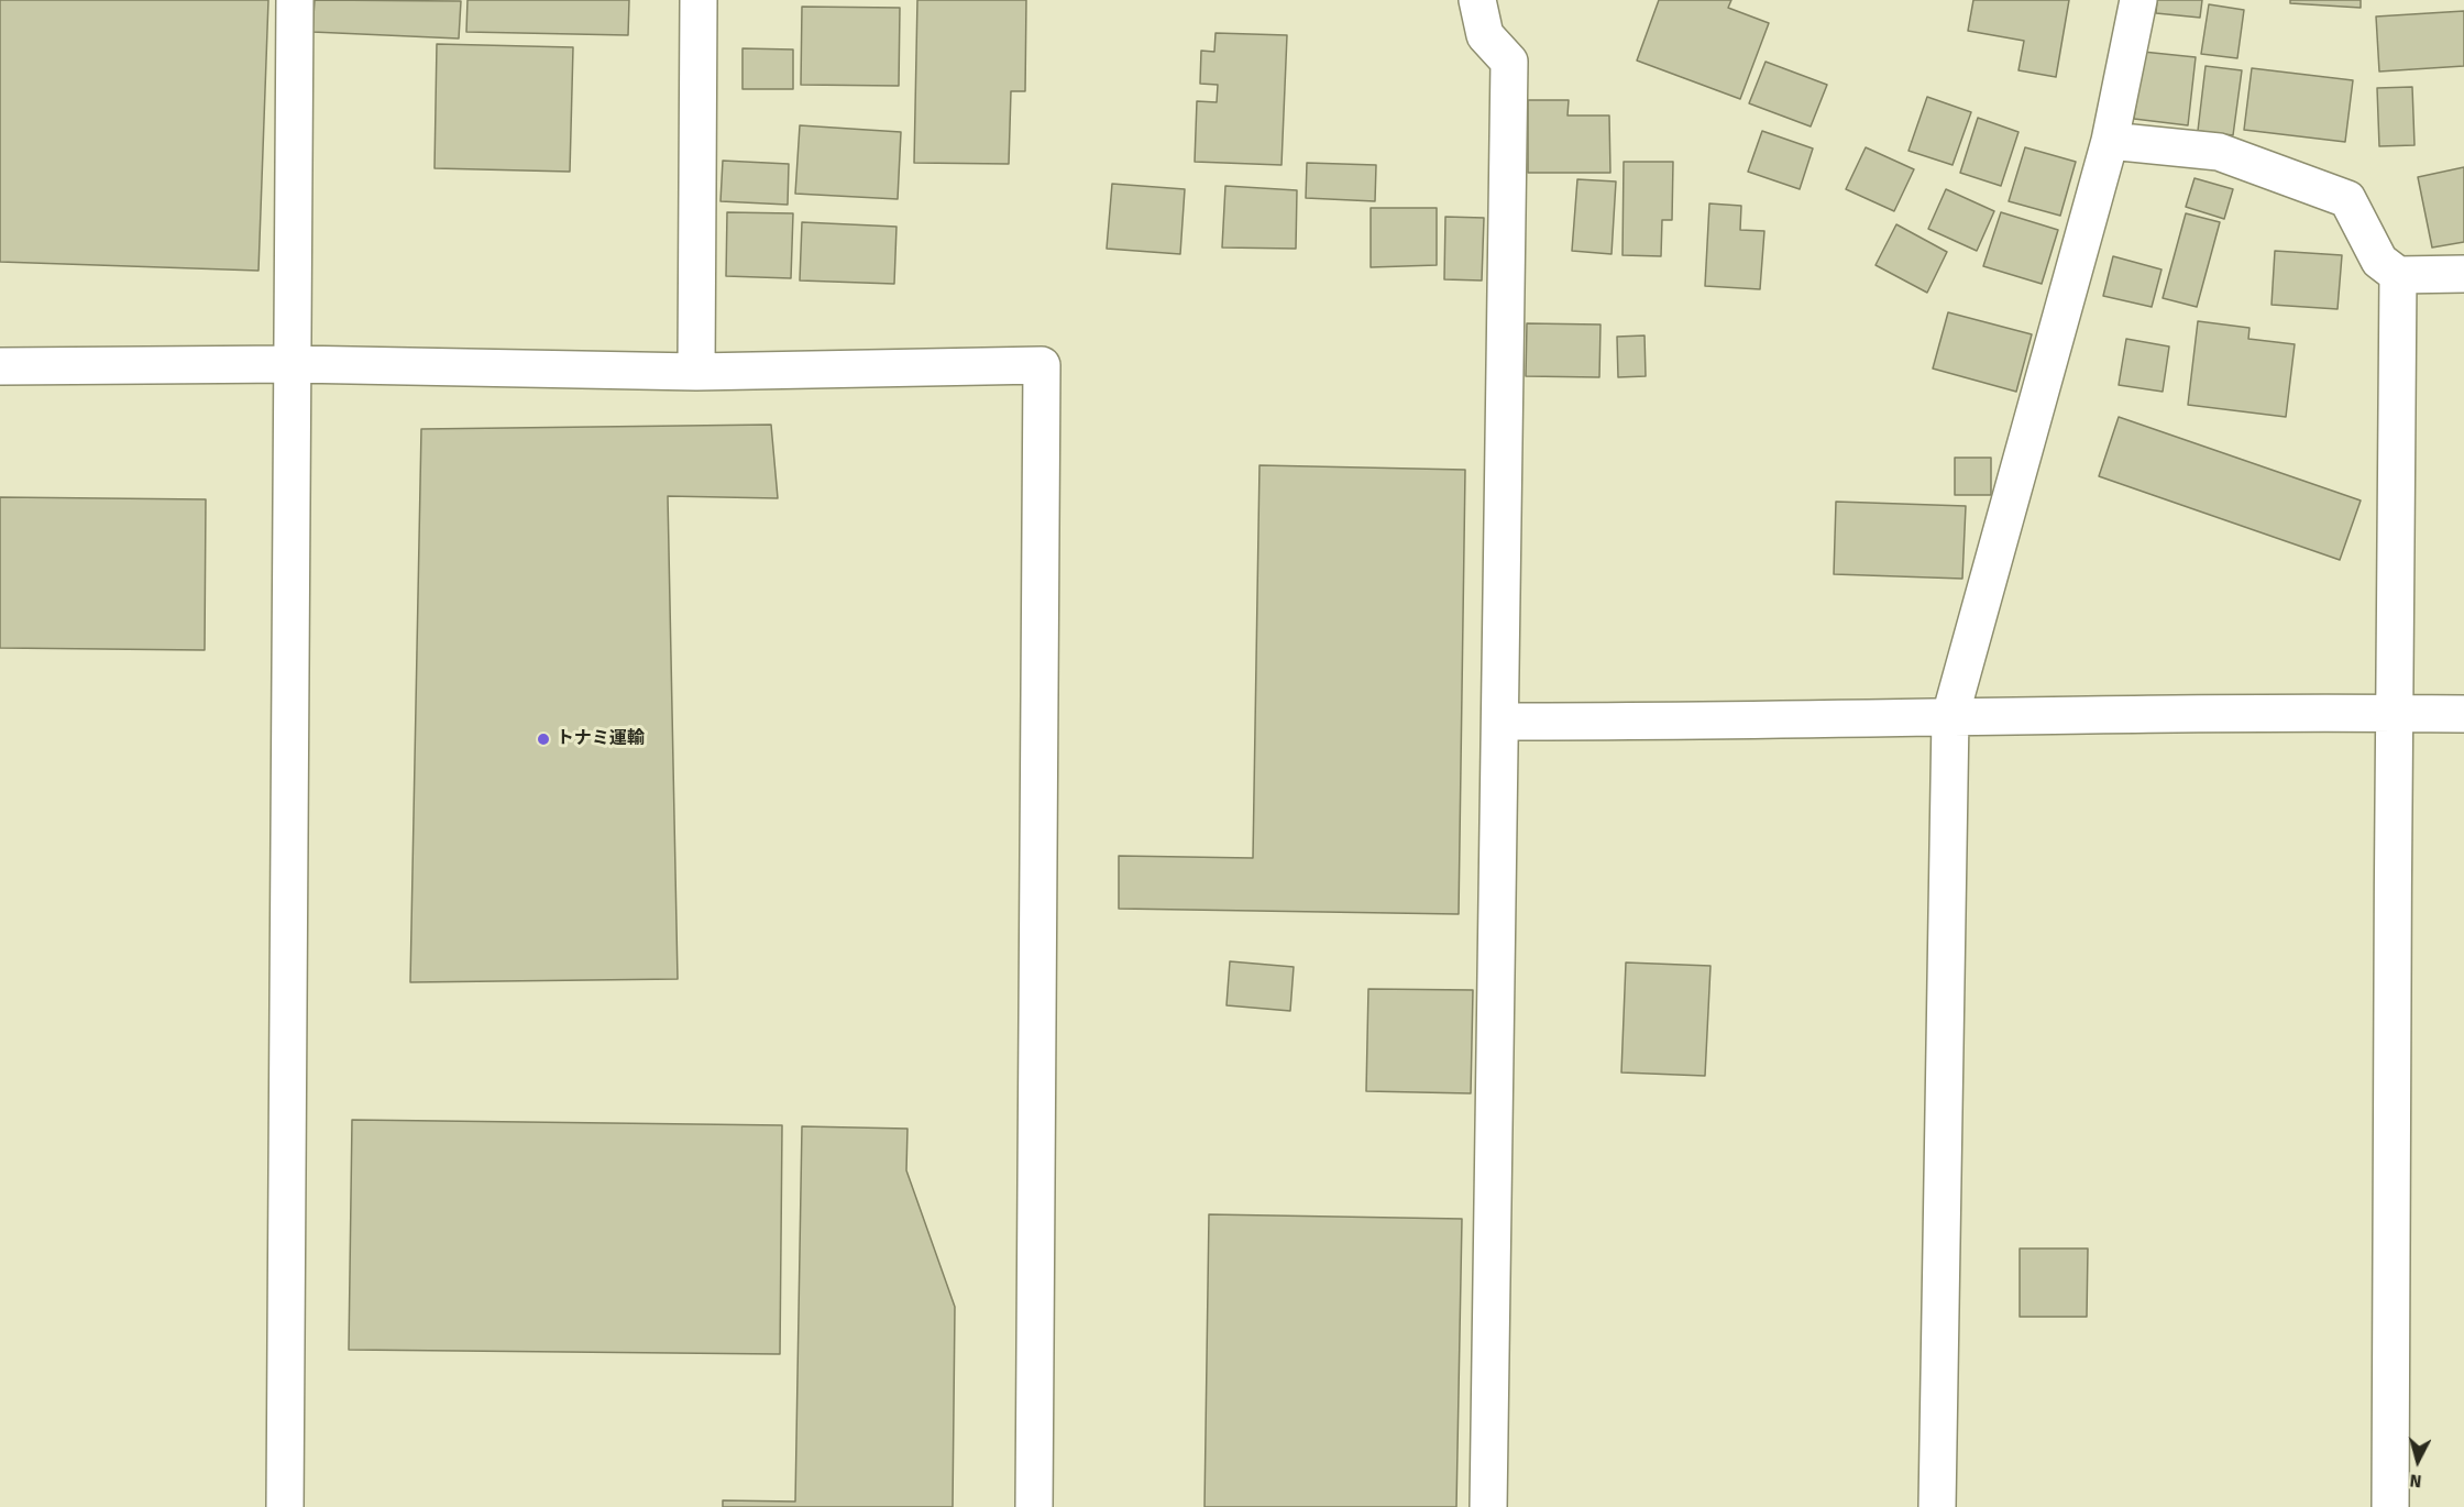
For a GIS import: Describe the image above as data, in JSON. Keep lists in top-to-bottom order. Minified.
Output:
{"places":["トナミ運輸"],"north":"bottom"}
